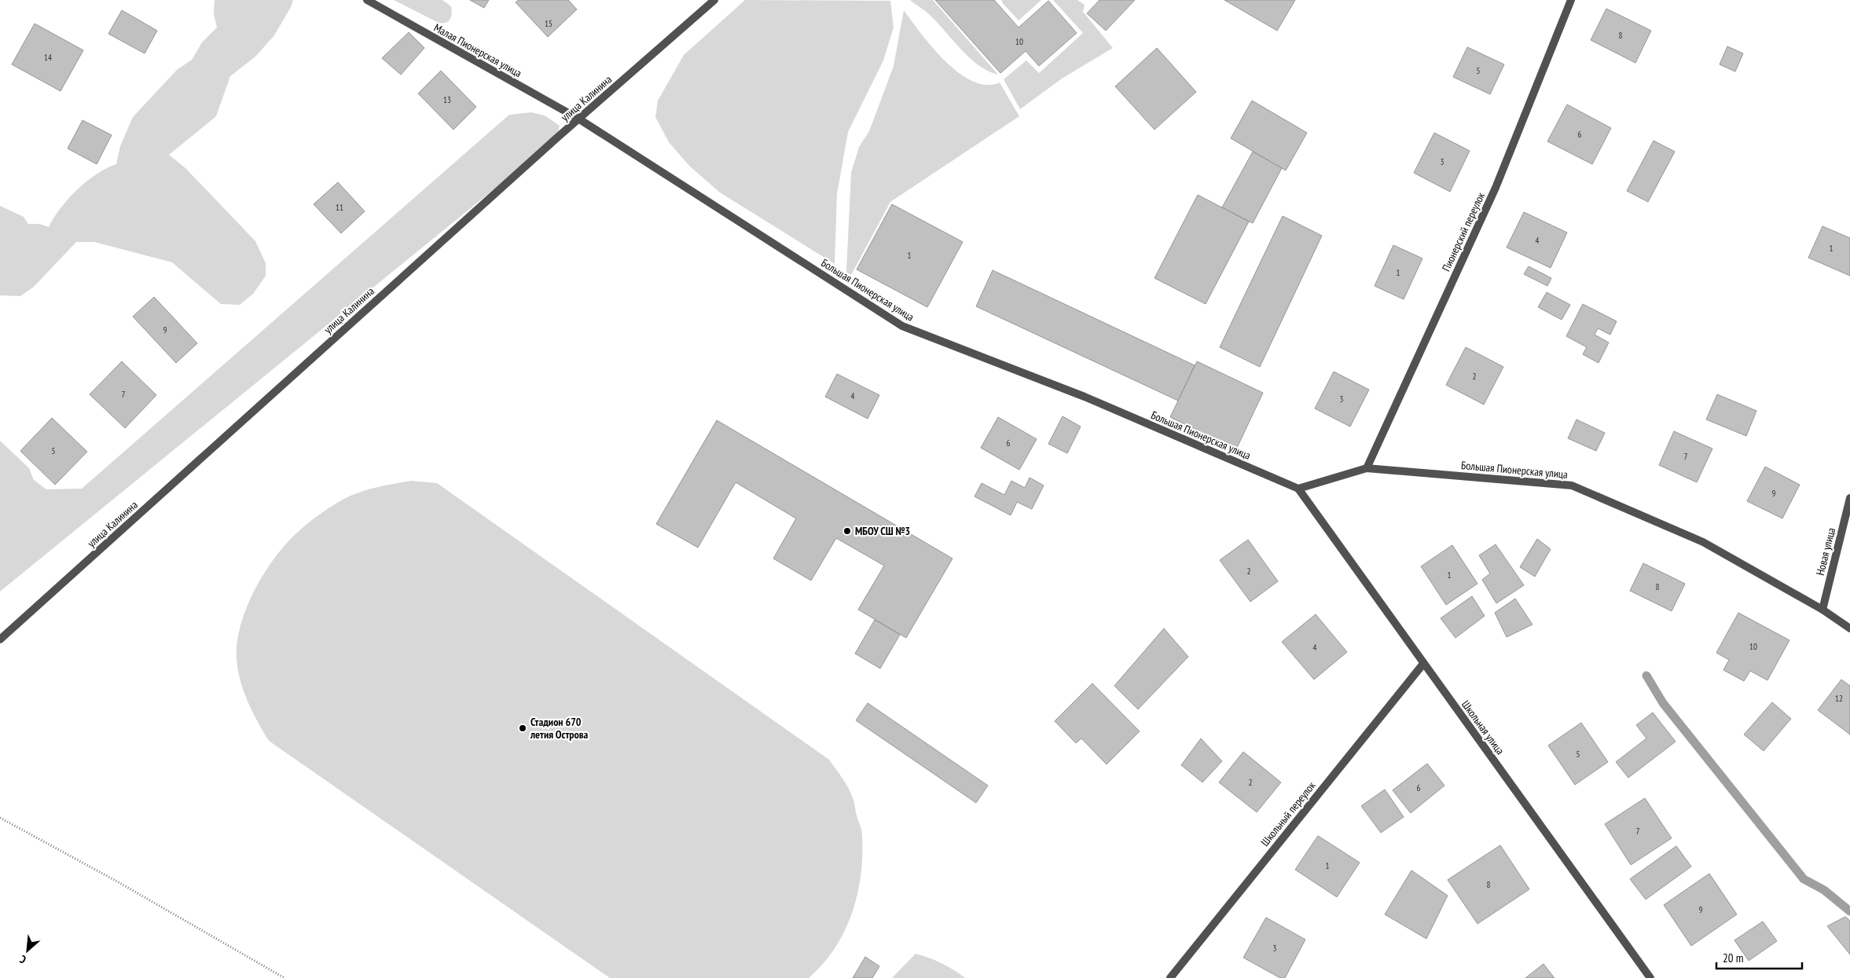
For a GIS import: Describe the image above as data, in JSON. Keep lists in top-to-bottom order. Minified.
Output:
{"streets":{"street":["Малая Пионерская улица","улица Калинина","Пионерский переулок","Большая Пионерская улица","Новая улица","Школьная улица","Школьный переулок"]},"crossings":[["Малая Пионерская улица","улица Калинина"],["Малая Пионерская улица","Большая Пионерская улица"],["улица Калинина","Большая Пионерская улица"],["Пионерский переулок","Большая Пионерская улица"],["Большая Пионерская улица","Новая улица"],["Большая Пионерская улица","Школьная улица"],["Школьная улица","Школьный переулок"]],"places":["МБОУ СШ №3","Стадион 670 летия Острова"],"house_numbers":["15","8","10","14","5","13","6","3","11","4","1","1","1","9","2","7","4","3","6","5","7","9","2","1","8","10","4","12","5","2","6","7","1","8","9","3"],"scale_bar":"20 m","north":"bottom left"}
